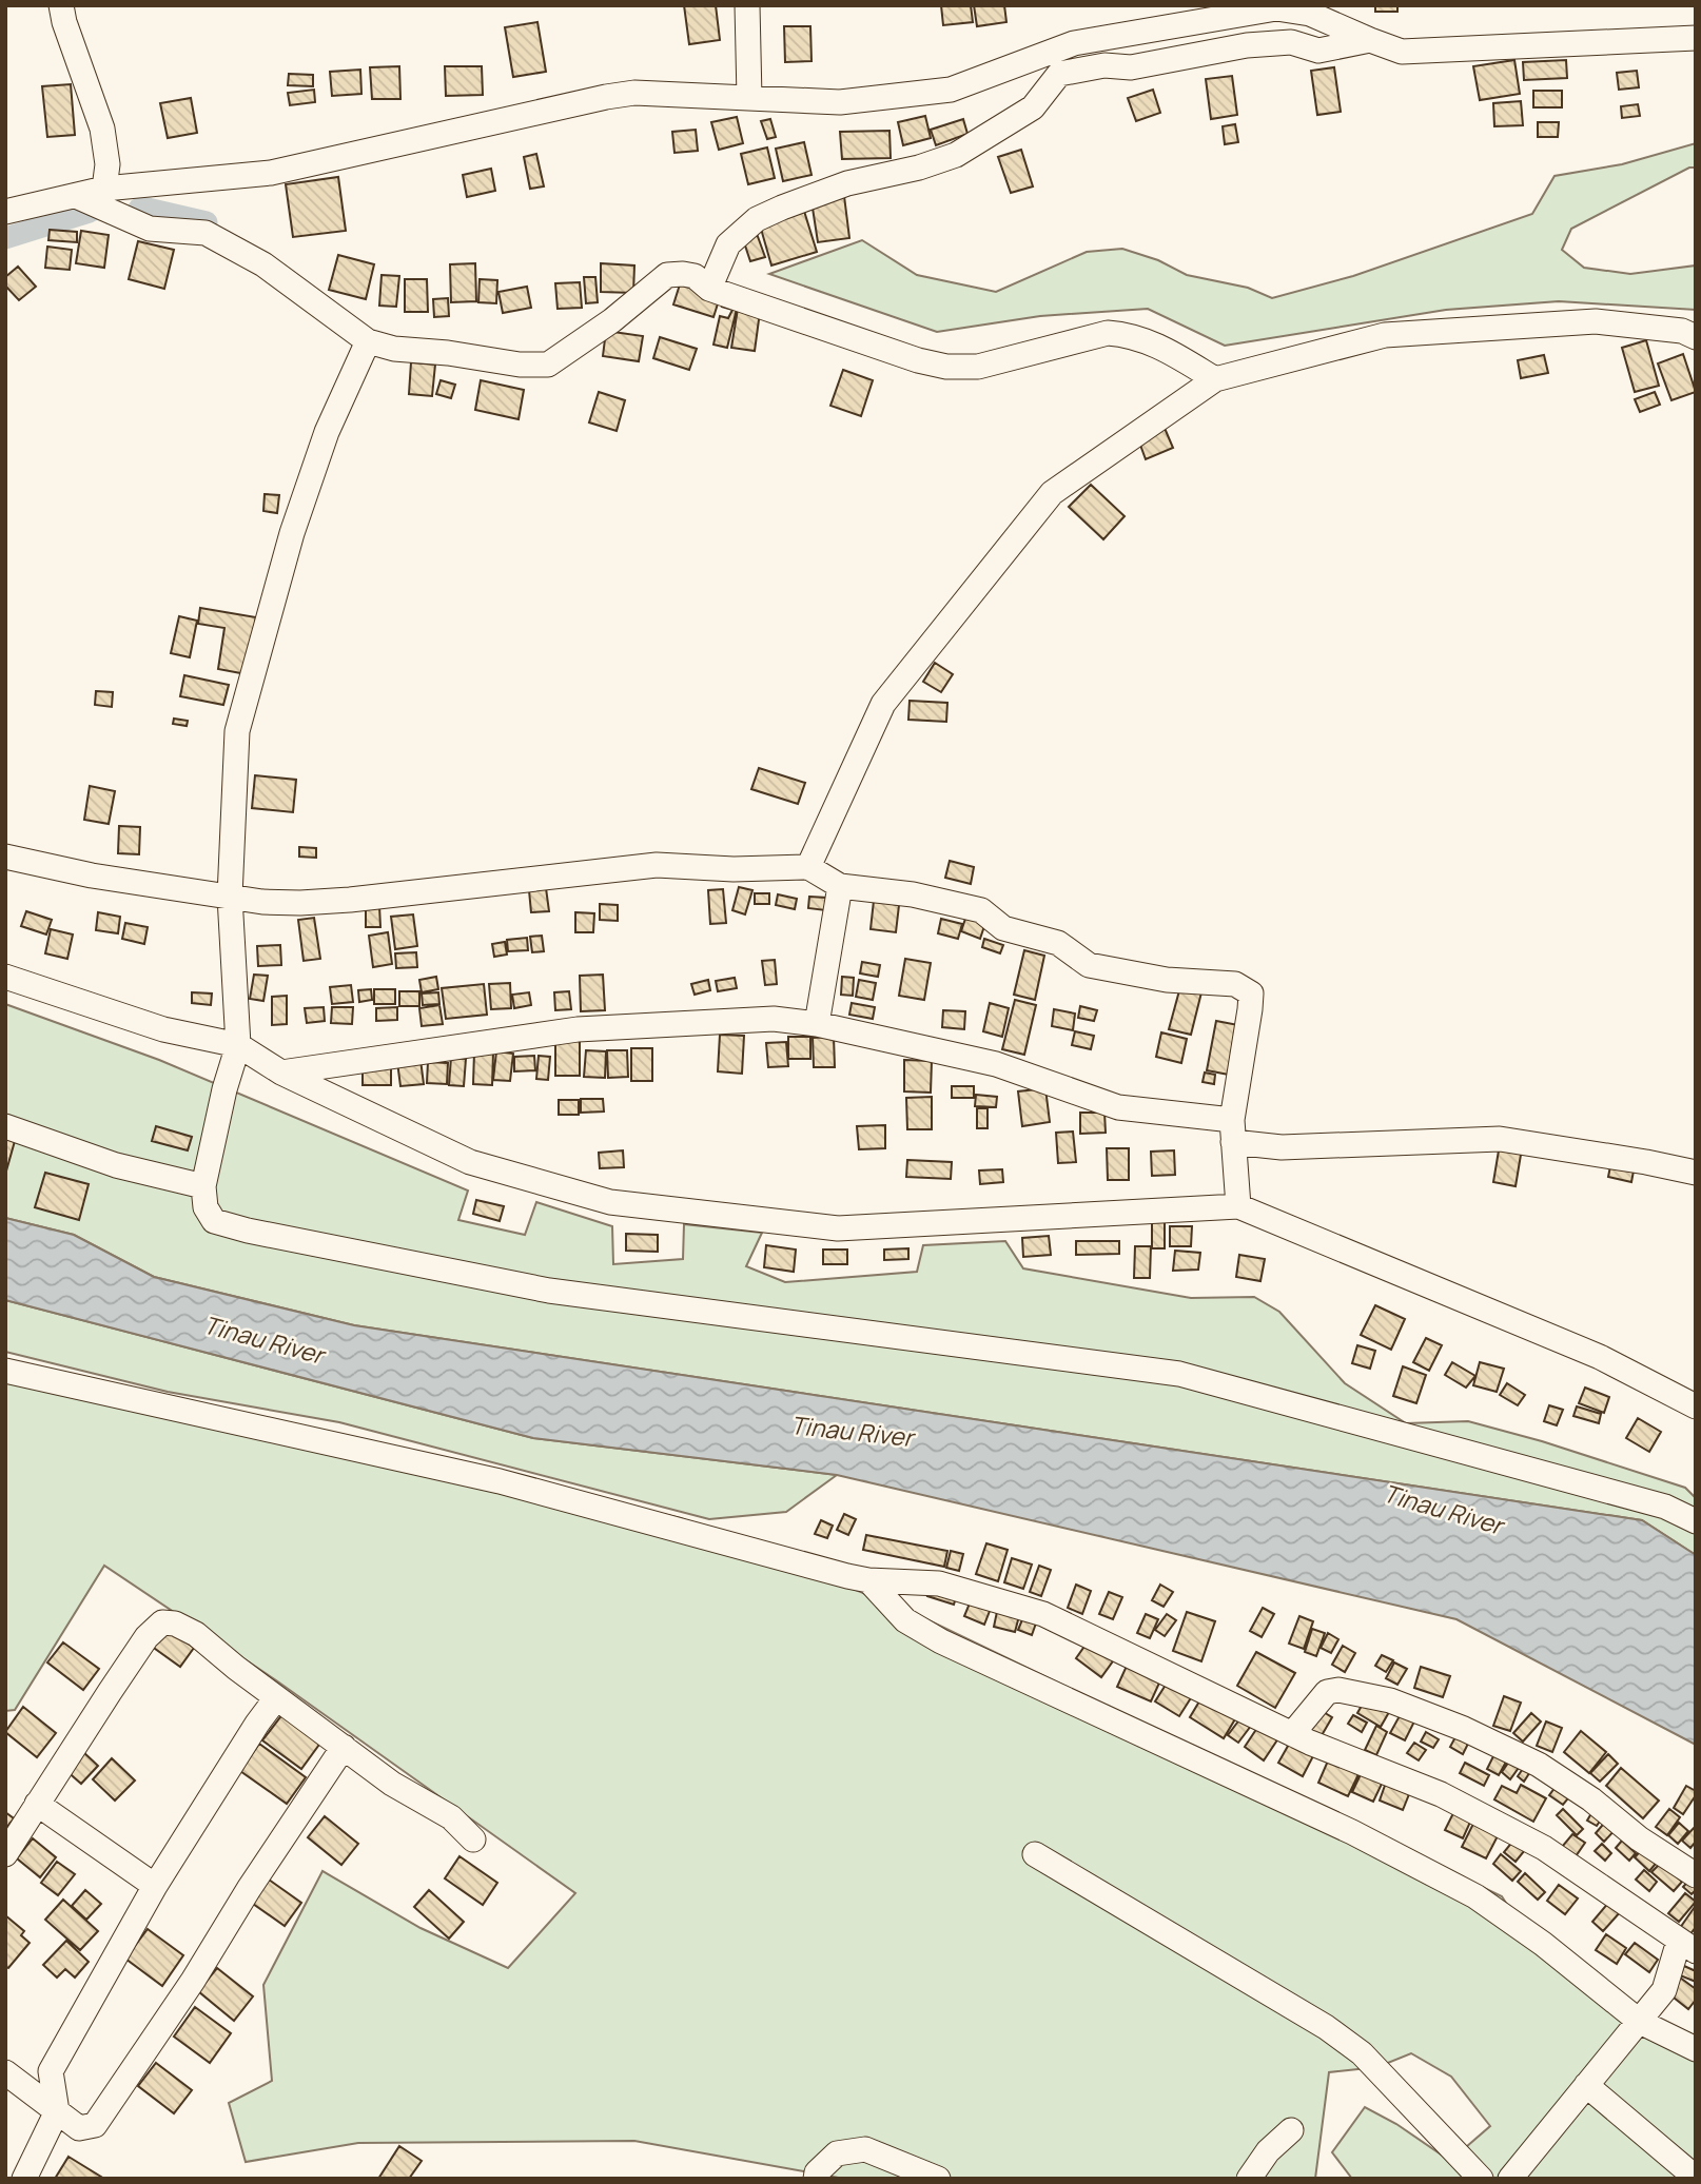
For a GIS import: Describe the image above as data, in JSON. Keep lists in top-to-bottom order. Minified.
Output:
{"water":["Tinau River"]}
